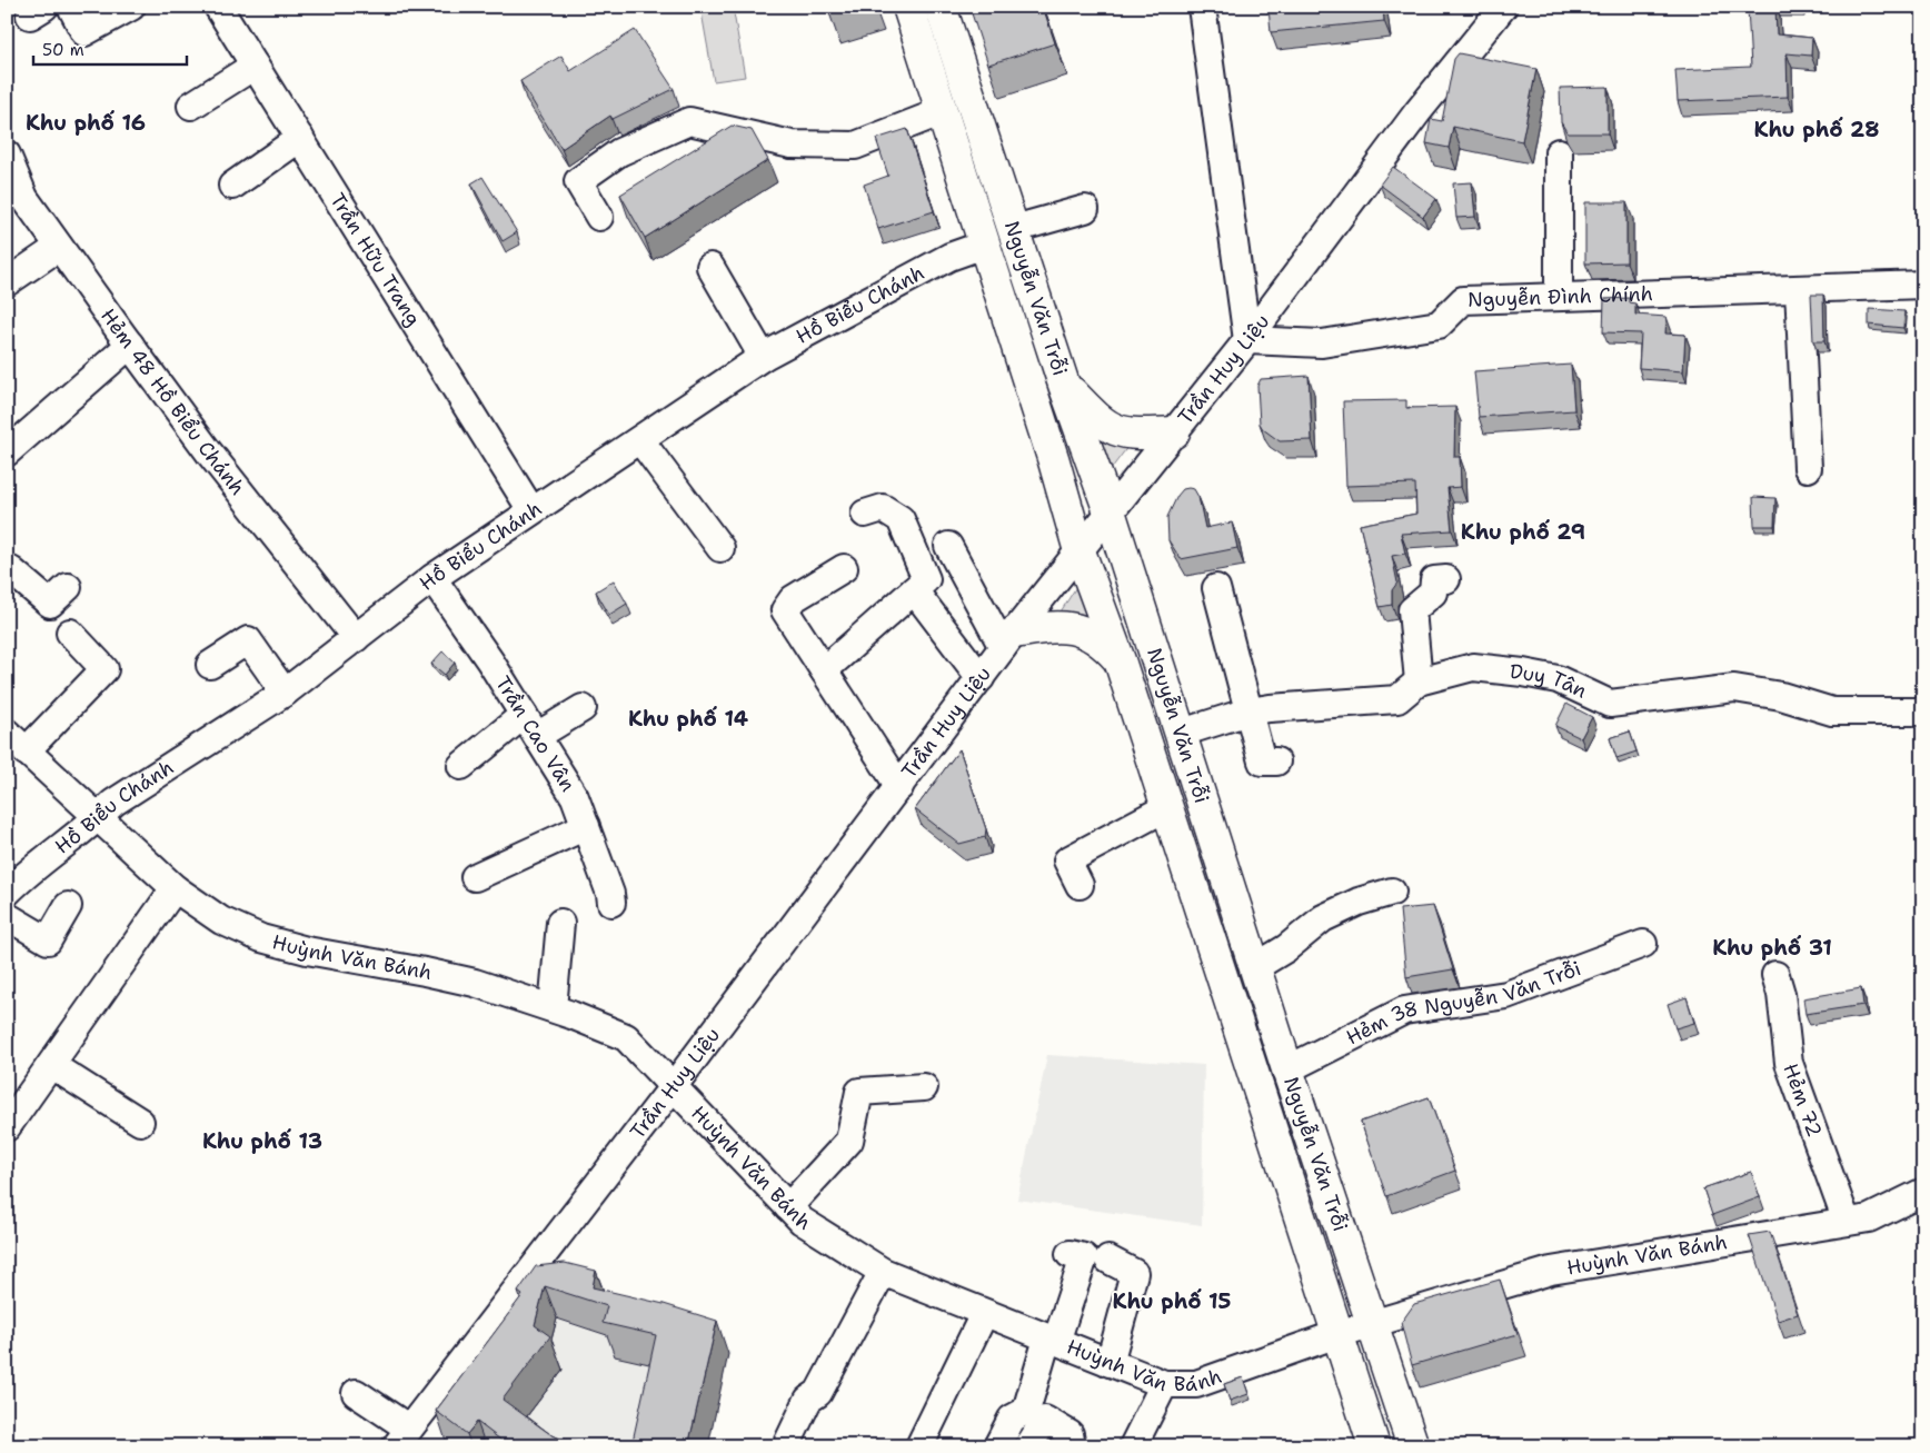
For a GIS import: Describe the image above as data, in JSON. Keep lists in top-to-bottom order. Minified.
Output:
{"streets":{"main road":["Nguyễn Văn Trỗi"],"street":["Trần Hữu Trang","Nguyễn Đình Chính","Hồ Biểu Chánh","Trần Huy Liệu","Hẻm 48 Hồ Biểu Chánh","Duy Tân","Trần Cao Vân","Huỳnh Văn Bánh","Hẻm 38 Nguyễn Văn Trỗi","Hẻm 72"]},"crossings":[["Trần Hữu Trang","Hồ Biểu Chánh"],["Nguyễn Đình Chính","Trần Huy Liệu"],["Nguyễn Văn Trỗi","Hồ Biểu Chánh"],["Nguyễn Văn Trỗi","Trần Huy Liệu"],["Nguyễn Văn Trỗi","Duy Tân"],["Nguyễn Văn Trỗi","Huỳnh Văn Bánh"],["Nguyễn Văn Trỗi","Hẻm 38 Nguyễn Văn Trỗi"],["Hồ Biểu Chánh","Hẻm 48 Hồ Biểu Chánh"],["Hồ Biểu Chánh","Trần Cao Vân"],["Hồ Biểu Chánh","Huỳnh Văn Bánh"],["Trần Huy Liệu","Huỳnh Văn Bánh"],["Huỳnh Văn Bánh","Hẻm 72"]],"districts":["Khu phố 16","Khu phố 28","Khu phố 29","Khu phố 14","Khu phố 31","Khu phố 13","Khu phố 15"],"scale_bar":"50 m"}
